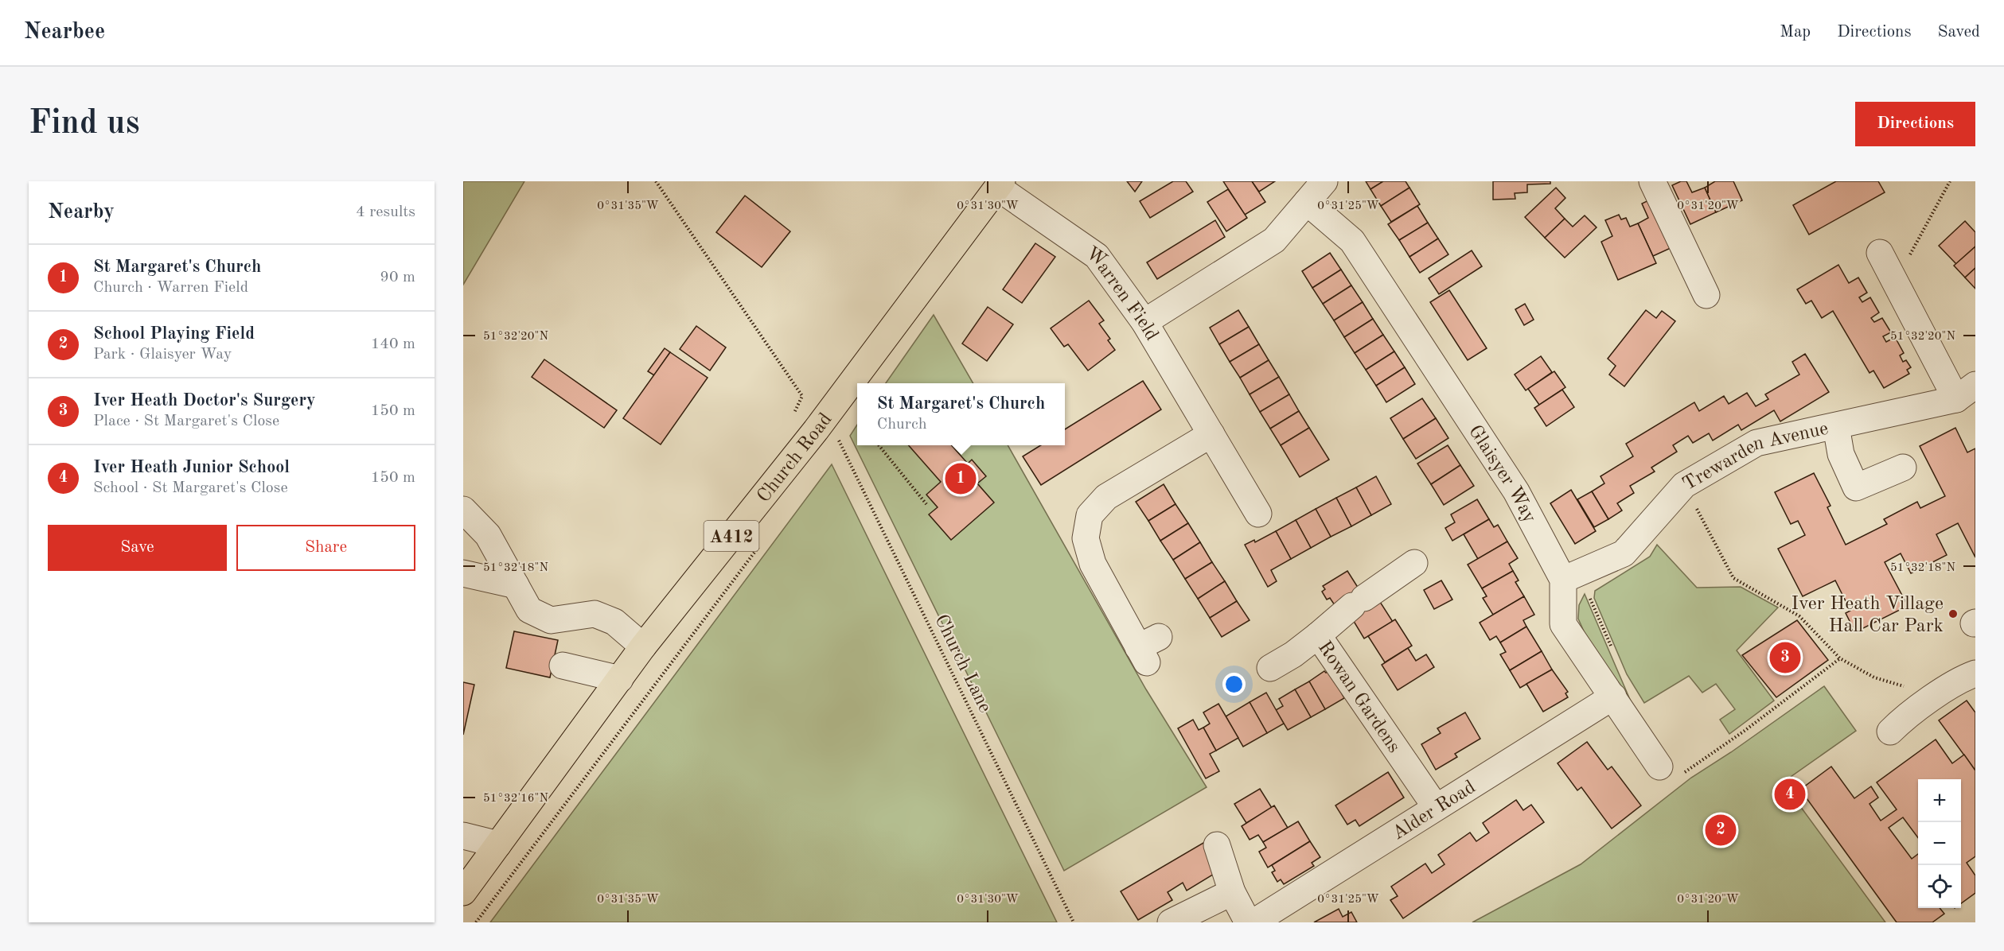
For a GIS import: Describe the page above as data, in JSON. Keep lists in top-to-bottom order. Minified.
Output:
{"streets":{"main road":["Church Road","A412"],"street":["Warren Field","Trewarden Avenue","Glaisyer Way","Rowan Gardens","Alder Road"],"path":["Church Lane"]},"crossings":[["Warren Field","Church Road"],["Church Road","Church Lane"],["Trewarden Avenue","Glaisyer Way"],["Glaisyer Way","Alder Road"],["Rowan Gardens","Alder Road"]],"places":["Iver Heath Village Hall Car Park"],"page":{"header":"Nearbee","nav":["Map","Directions","Saved"],"buttons":["Directions",["Save","Share"]],"title":"Find us","heading":["Nearby","4 results"],"list":[{"mark":"1","name":"St Margaret's Church","note":"Church · Warren Field","value":"90 m"},{"mark":"2","name":"School Playing Field","note":"Park · Glaisyer Way","value":"140 m"},{"mark":"3","name":"Iver Heath Doctor's Surgery","note":"Place · St Margaret's Close","value":"150 m"},{"mark":"4","name":"Iver Heath Junior School","note":"School · St Margaret's Close","value":"150 m"}],"popup":["St Margaret's Church","Church"],"pins":["1","3","4","2"],"map_buttons":["+","−"]},"coordinates":["0°31'35\"W","0°31'30\"W","0°31'25\"W","0°31'20\"W","51°32'20\"N","51°32'18\"N","51°32'16\"N"]}
